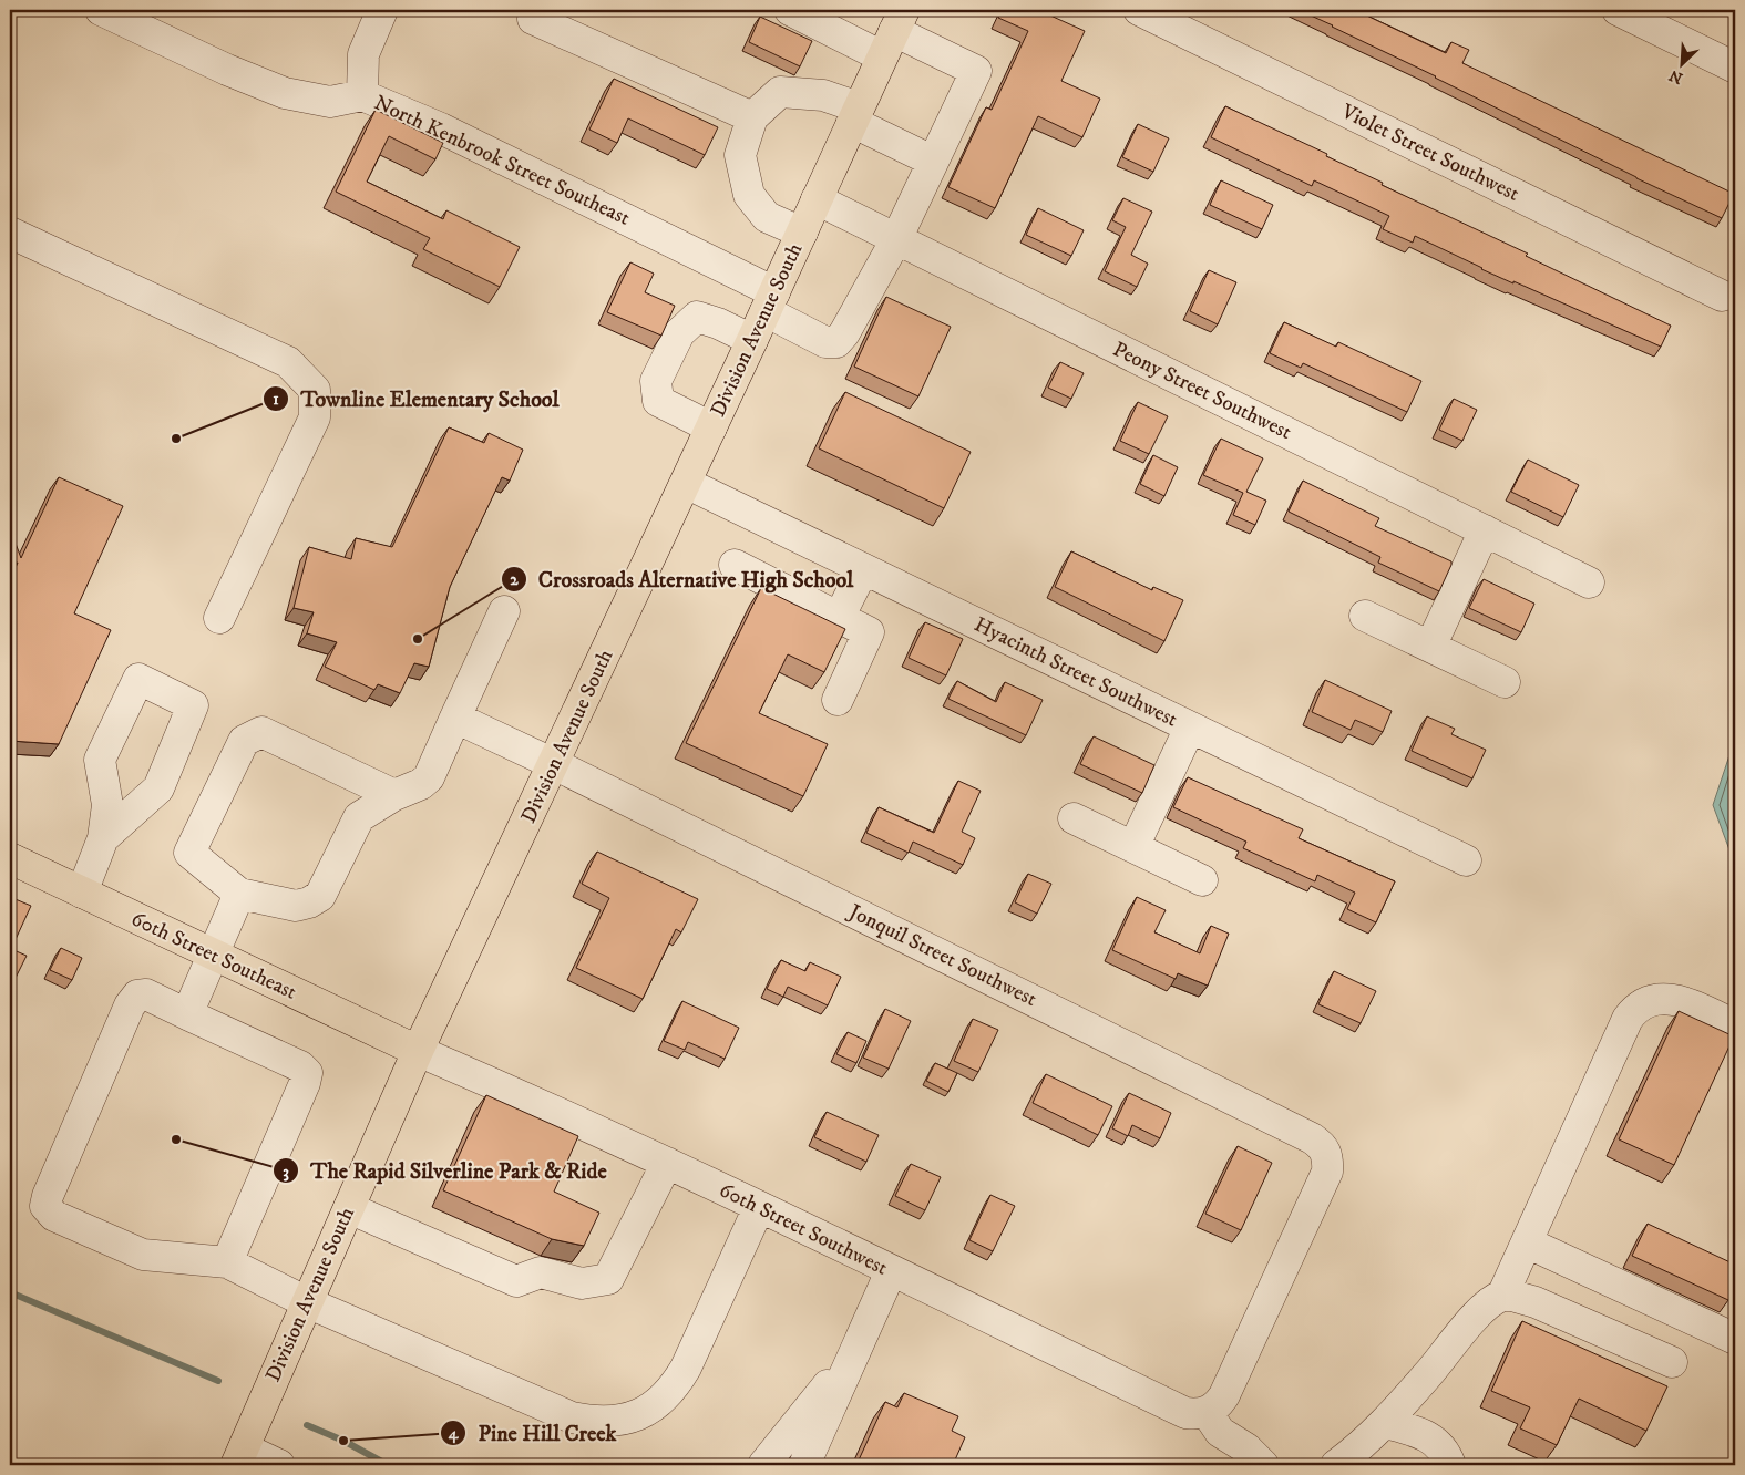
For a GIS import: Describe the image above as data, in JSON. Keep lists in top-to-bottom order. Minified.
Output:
{"streets":{"main road":["Division Avenue South","60th Street Southeast"],"street":["Violet Street Southwest","North Kenbrook Street Southeast","Peony Street Southwest","Hyacinth Street Southwest","Jonquil Street Southwest","60th Street Southwest"]},"crossings":[["North Kenbrook Street Southeast","Division Avenue South"],["North Kenbrook Street Southeast","Peony Street Southwest"],["Division Avenue South","Peony Street Southwest"],["Division Avenue South","Hyacinth Street Southwest"],["Division Avenue South","60th Street Southeast"],["Division Avenue South","Jonquil Street Southwest"],["Division Avenue South","60th Street Southwest"],["60th Street Southeast","60th Street Southwest"],["Jonquil Street Southwest","60th Street Southwest"]],"places":["Townline Elementary School","Crossroads Alternative High School","The Rapid Silverline Park & Ride","Pine Hill Creek"],"north":"bottom left"}
